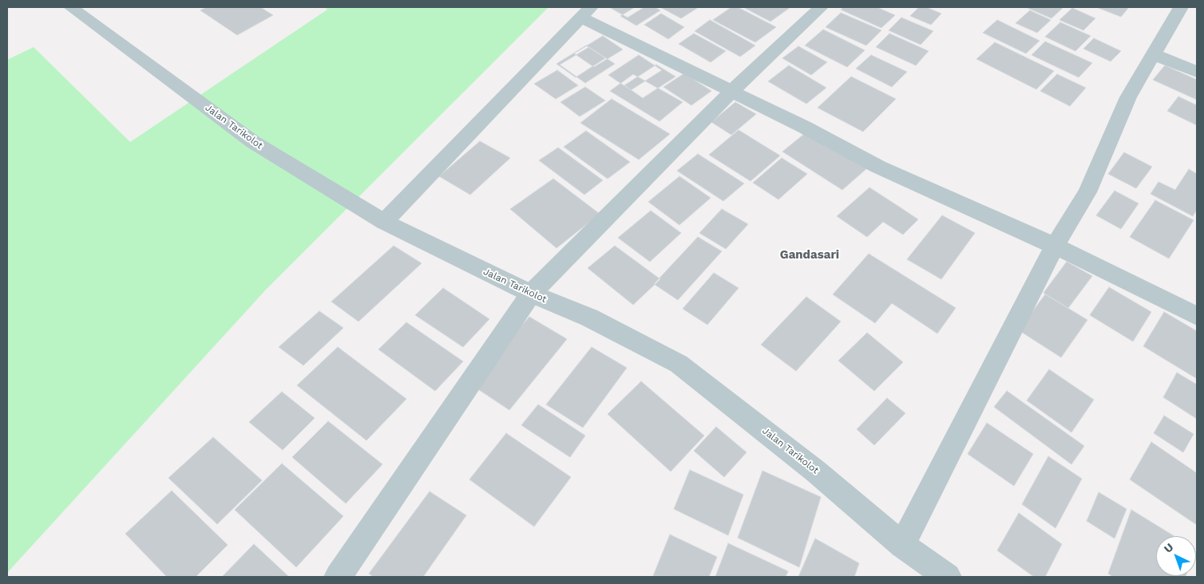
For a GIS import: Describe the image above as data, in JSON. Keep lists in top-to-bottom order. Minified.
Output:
{"streets":{"street":["Jalan Tarikolot"]},"districts":["Gandasari"],"north":"top left"}
